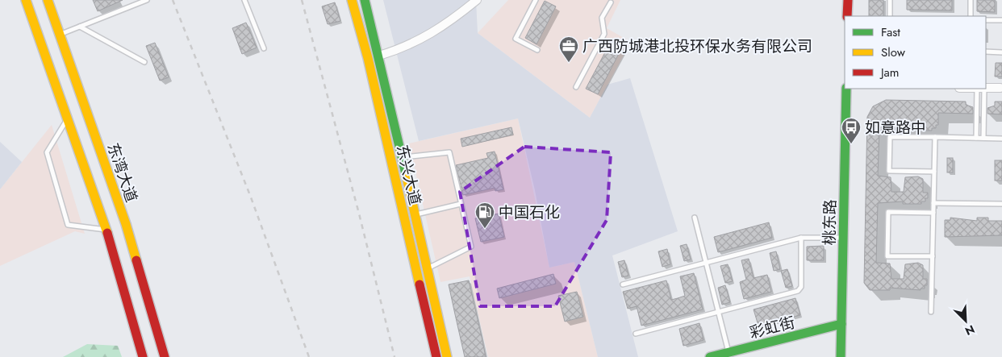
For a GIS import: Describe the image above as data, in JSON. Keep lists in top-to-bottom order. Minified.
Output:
{"streets":{"main road":["东湾大道","东兴大道","桃东路","彩虹街"]},"crossings":[["桃东路","彩虹街"]],"places":{"office":["广西防城港北投环保水务有限公司"],"bus stop":["如意路中"],"fuel station":["中国石化"]},"legend":["Fast","Slow","Jam"],"north":"bottom right"}
